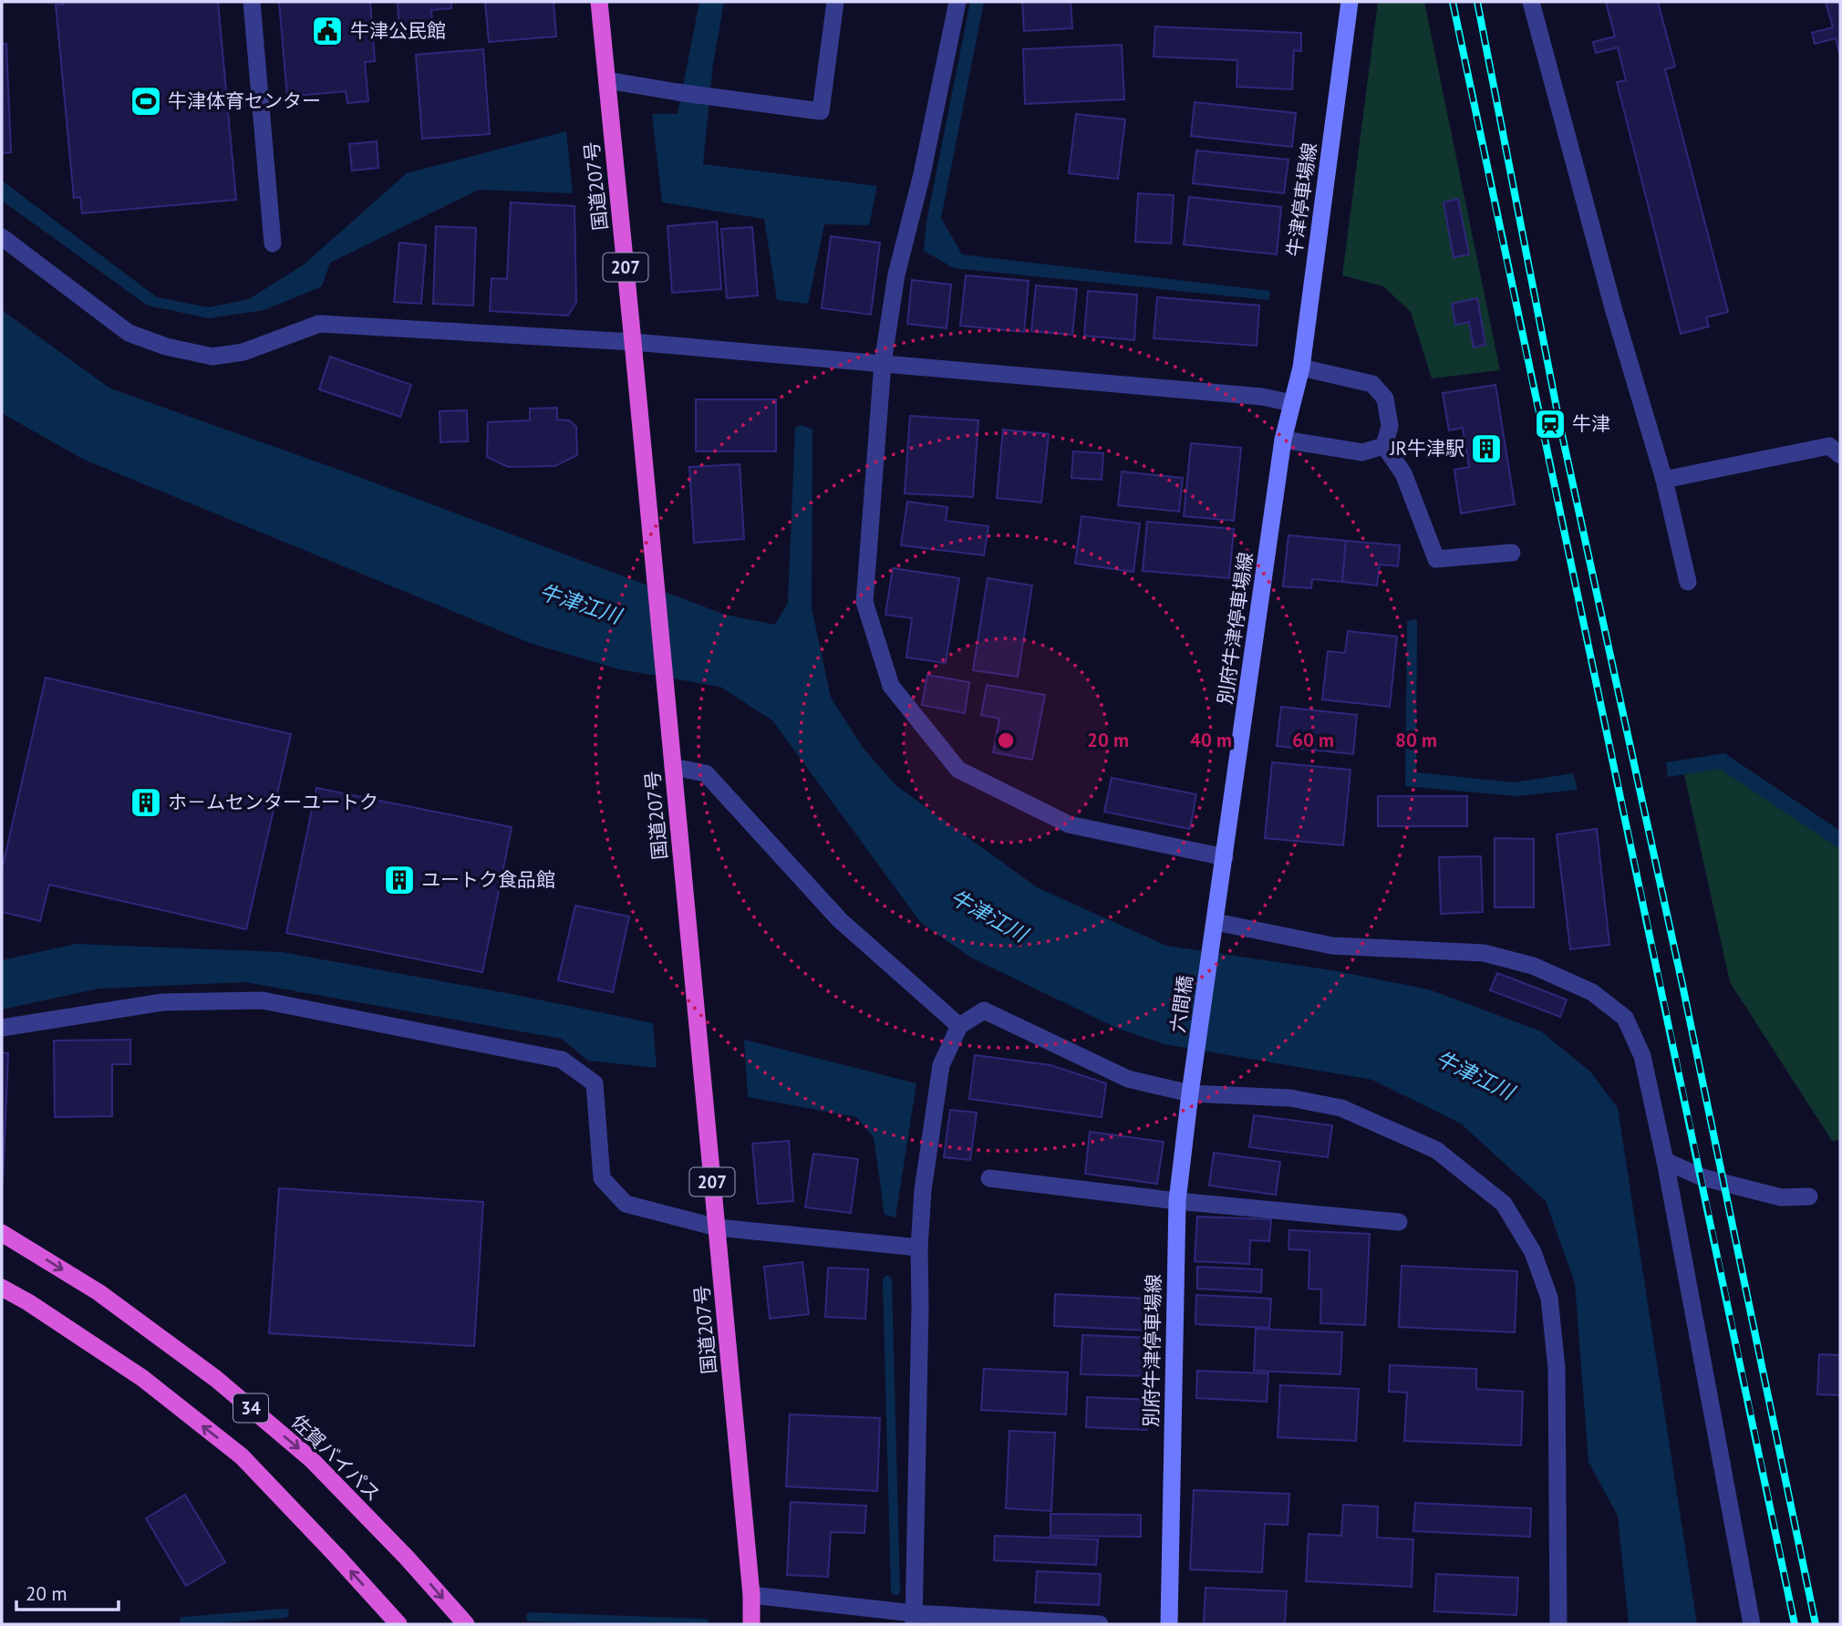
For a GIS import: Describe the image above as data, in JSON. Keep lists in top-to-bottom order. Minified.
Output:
{"streets":{"highway":["国道207号","207","34","佐賀バイパス"],"main road":["牛津停車場線","別府牛津停車場線","六間橋"]},"crossings":[["牛津停車場線","別府牛津停車場線"],["別府牛津停車場線","六間橋"]],"water":["牛津江川"],"places":{"public building":["牛津公民館"],"sports":["牛津体育センター"],"station":["牛津"],"building":["JR牛津駅","ホ－ムセンターユートク","ユートク食品館"]},"scale_bar":"20 m","rings":["20 m","40 m","60 m","80 m"]}
